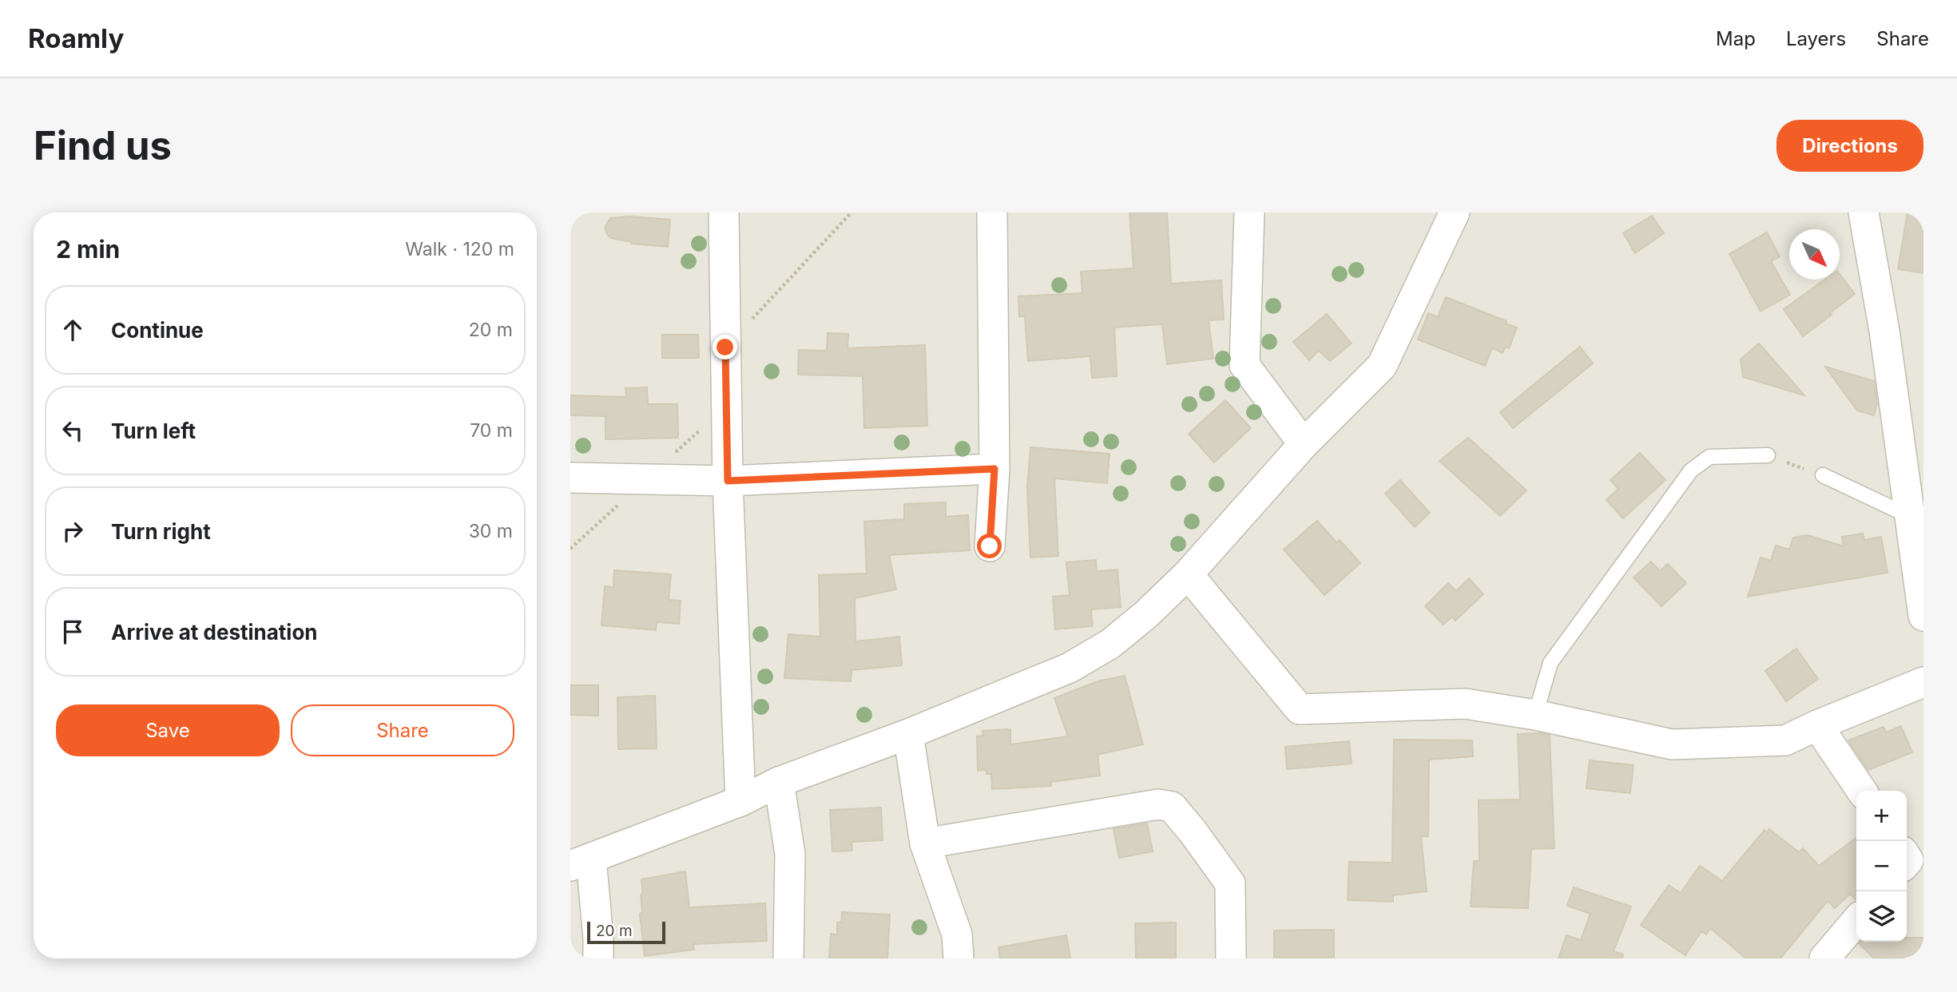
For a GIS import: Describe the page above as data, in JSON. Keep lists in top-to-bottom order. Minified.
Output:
{"scale_bar":"20 m","north":"bottom right","page":{"header":"Roamly","nav":["Map","Layers","Share"],"buttons":["Directions",["Save","Share"]],"title":"Find us","heading":["2 min","Walk · 120 m"],"list":[["Continue","20 m"],["Turn left","70 m"],["Turn right","30 m"],"Arrive at destination"],"map_buttons":["+","−"],"scale":"20 m"}}
